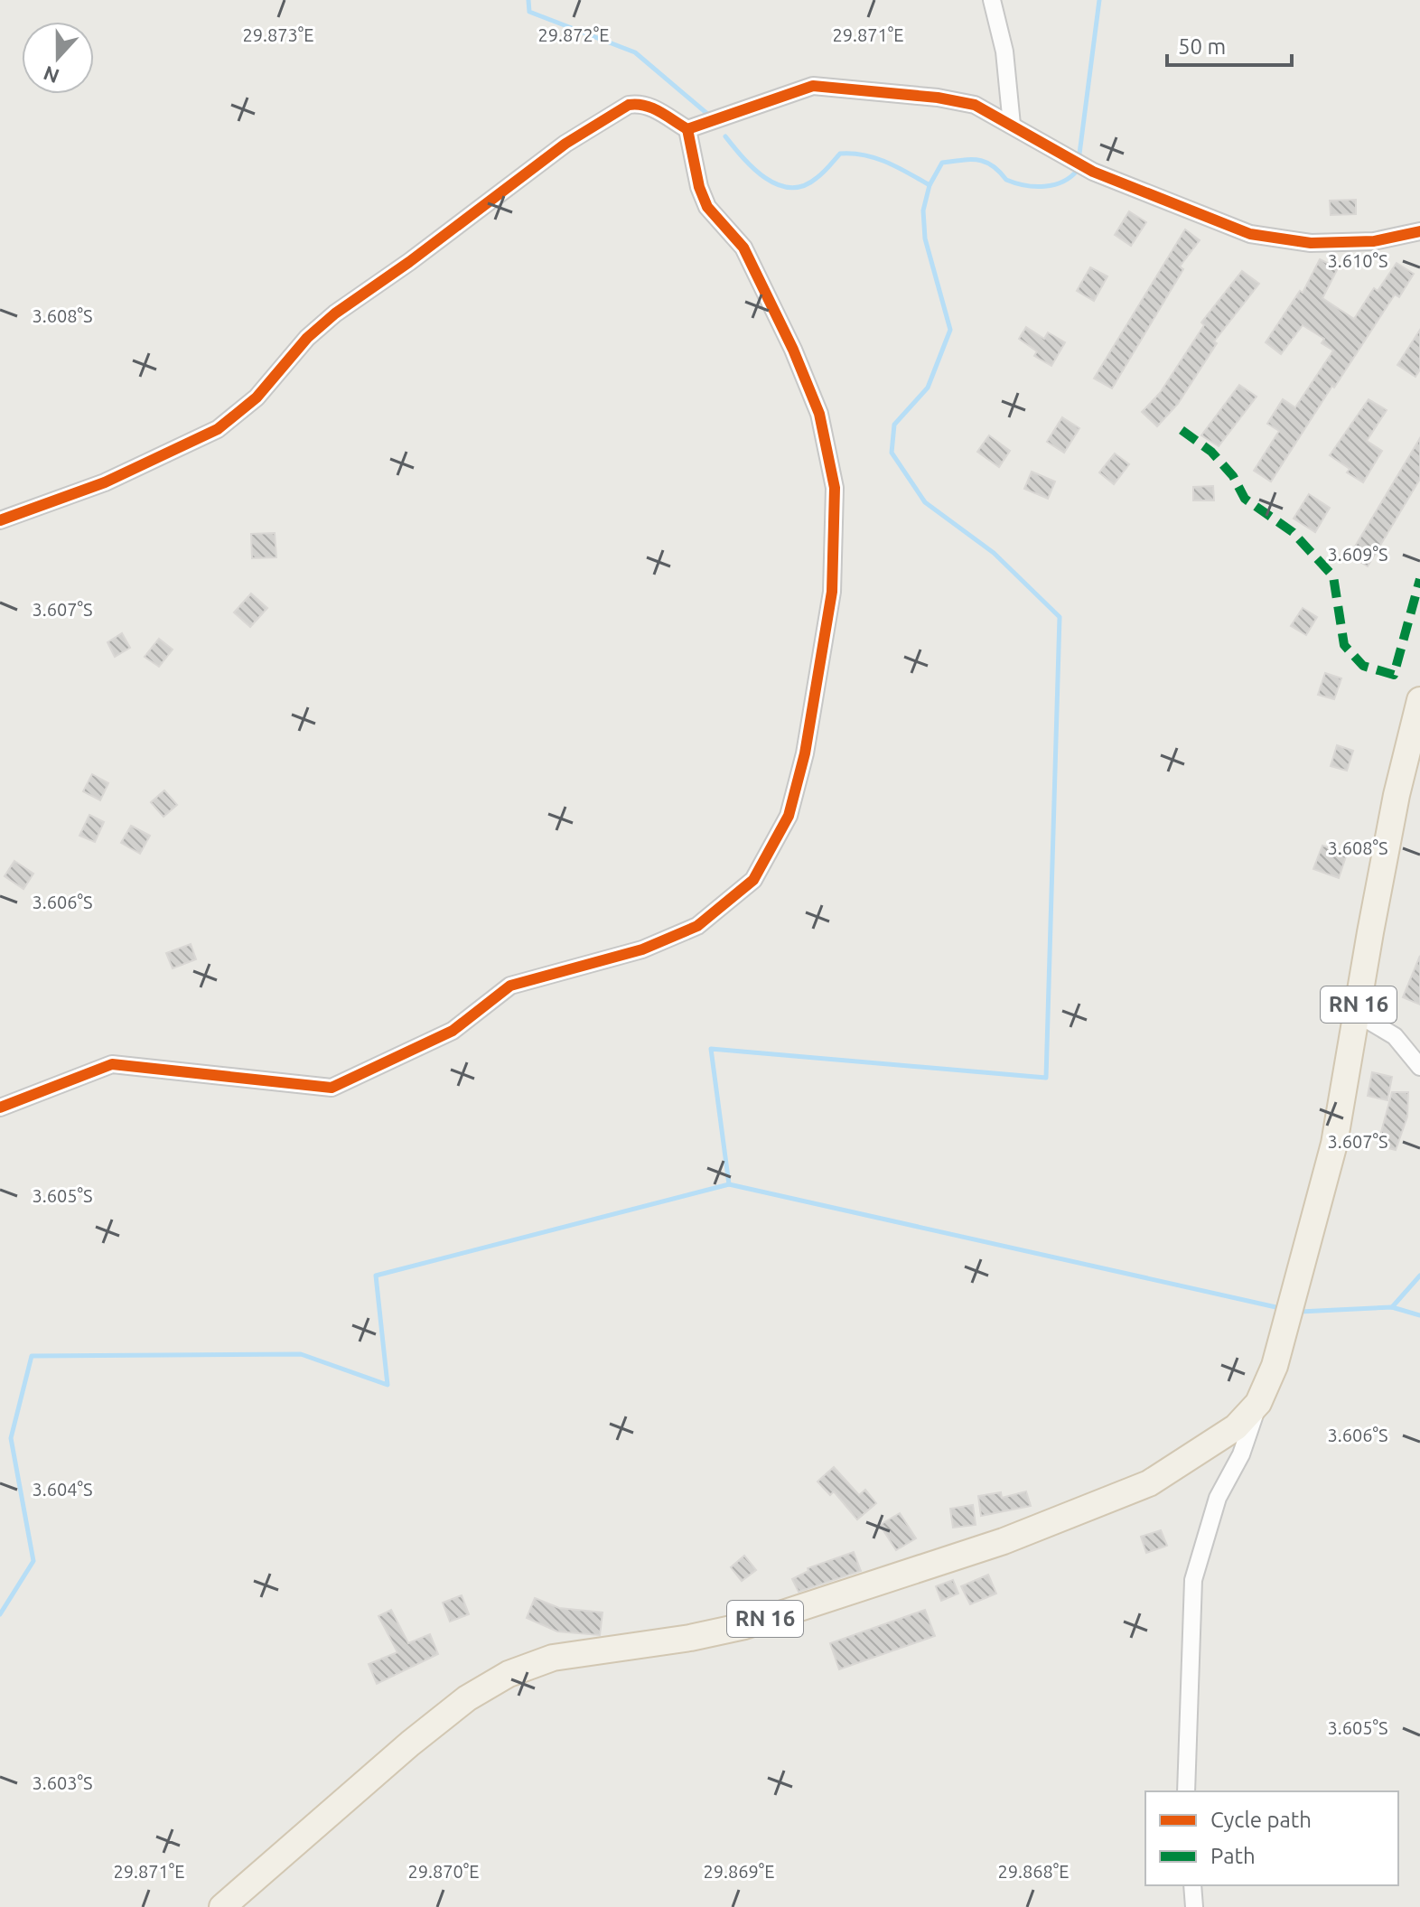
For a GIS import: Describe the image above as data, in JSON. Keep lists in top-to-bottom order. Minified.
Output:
{"streets":{"main road":["RN 16"]},"legend":["Cycle path","Path"],"scale_bar":"50 m","north":"bottom","coordinates":["29.873°E","29.872°E","29.871°E","3.610°S","3.608°S","3.609°S","3.607°S","3.606°S","3.605°S","3.604°S","3.603°S","29.870°E","29.869°E","29.868°E"]}
